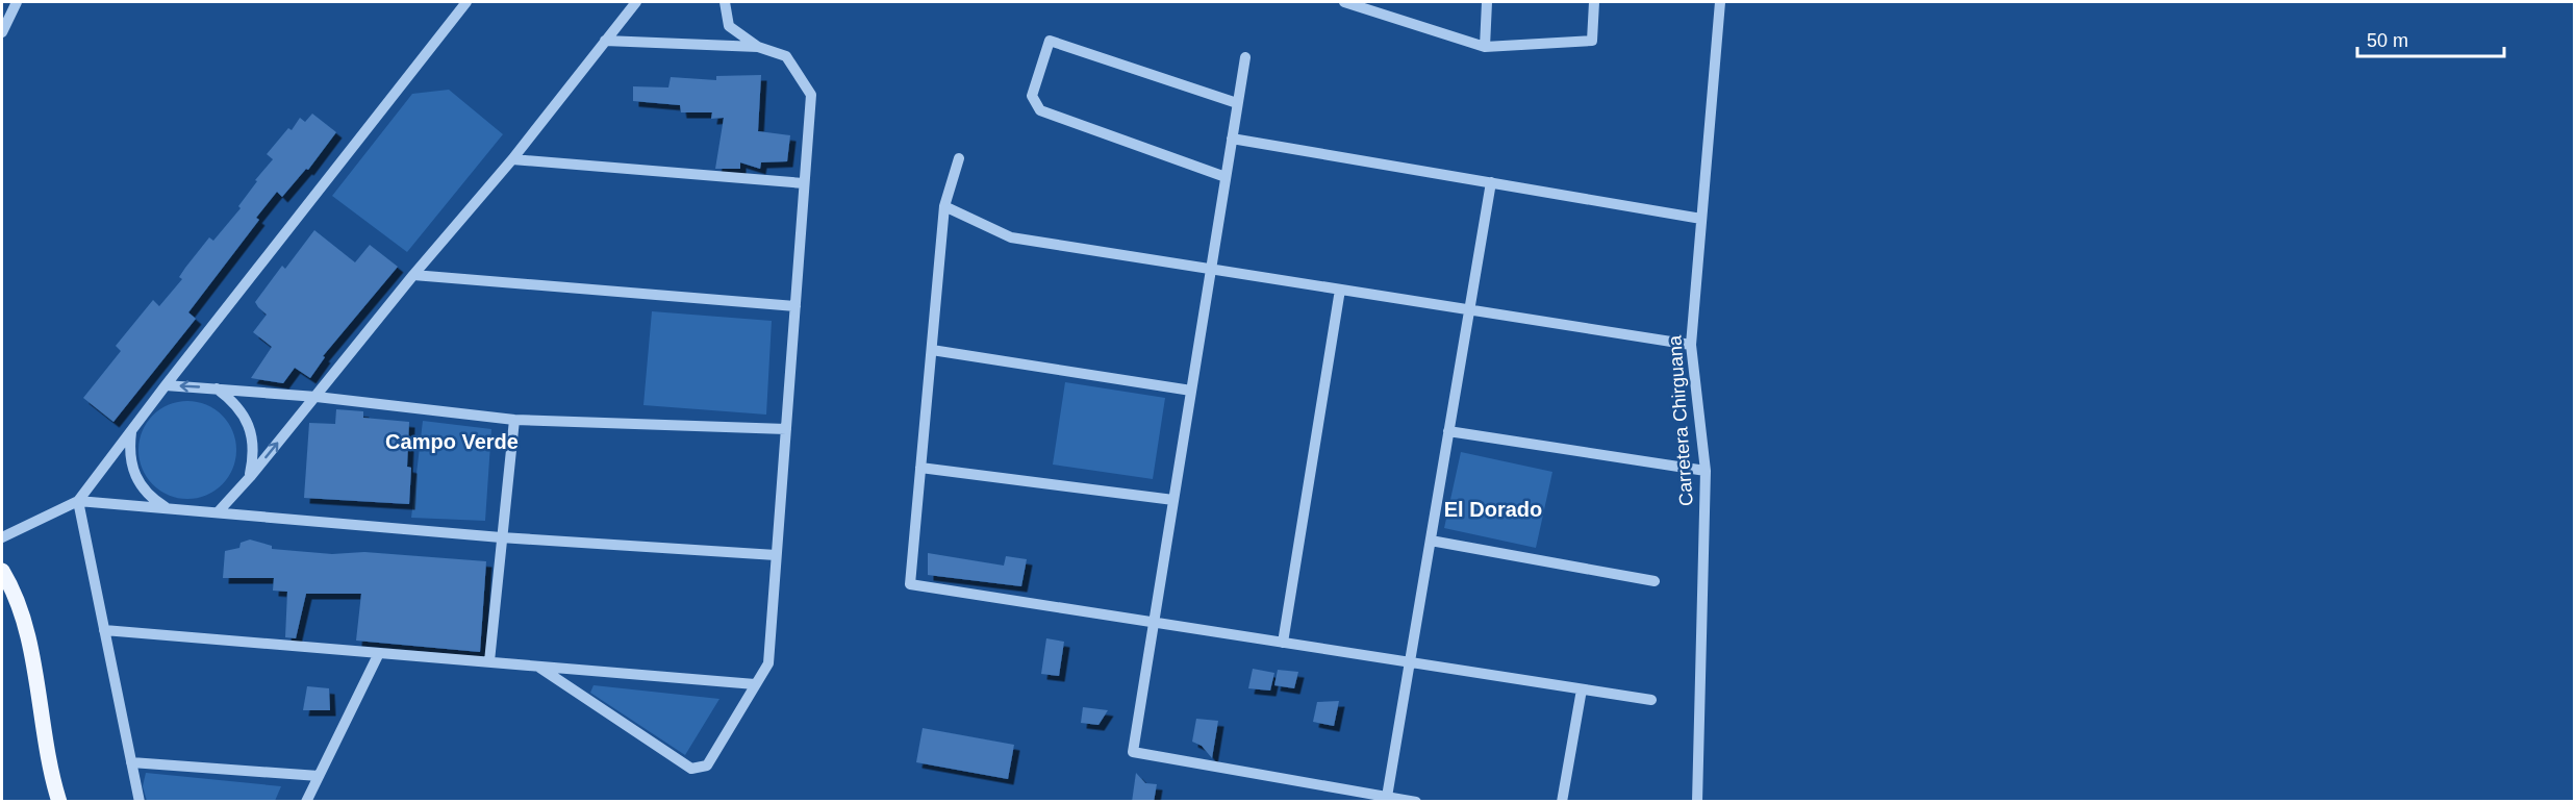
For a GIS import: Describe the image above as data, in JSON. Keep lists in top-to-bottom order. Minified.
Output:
{"streets":{"street":["Carretera Chirguana"]},"districts":["Campo Verde","El Dorado"],"scale_bar":"50 m"}
